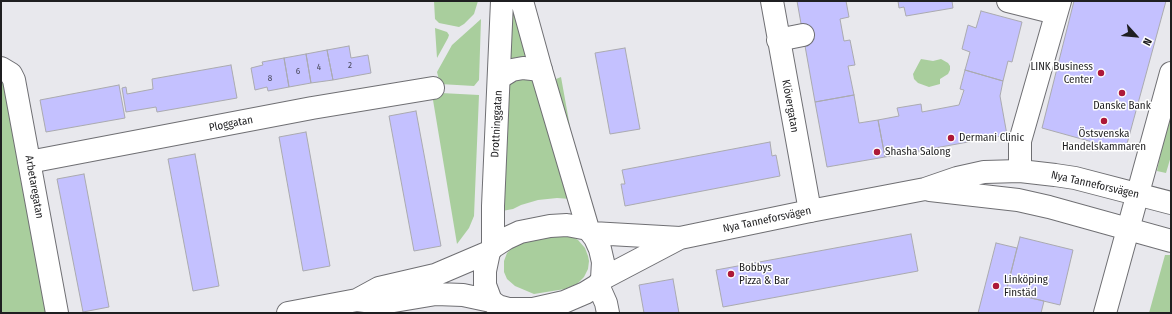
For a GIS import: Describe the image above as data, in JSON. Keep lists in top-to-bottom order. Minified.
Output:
{"streets":{"main road":["Klövergatan","Ploggatan","Drottninggatan","Nya Tanneforsvägen","Arbetaregatan"]},"crossings":[["Klövergatan","Nya Tanneforsvägen"],["Ploggatan","Arbetaregatan"],["Drottninggatan","Nya Tanneforsvägen"]],"places":["LINK Business Center","Danske Bank","Östsvenska Handelskammaren","Dermani Clinic","Shasha Salong","Bobbys Pizza & Bar","Linköping Finstäd"],"house_numbers":["2","4","6","8"],"north":"bottom right"}
